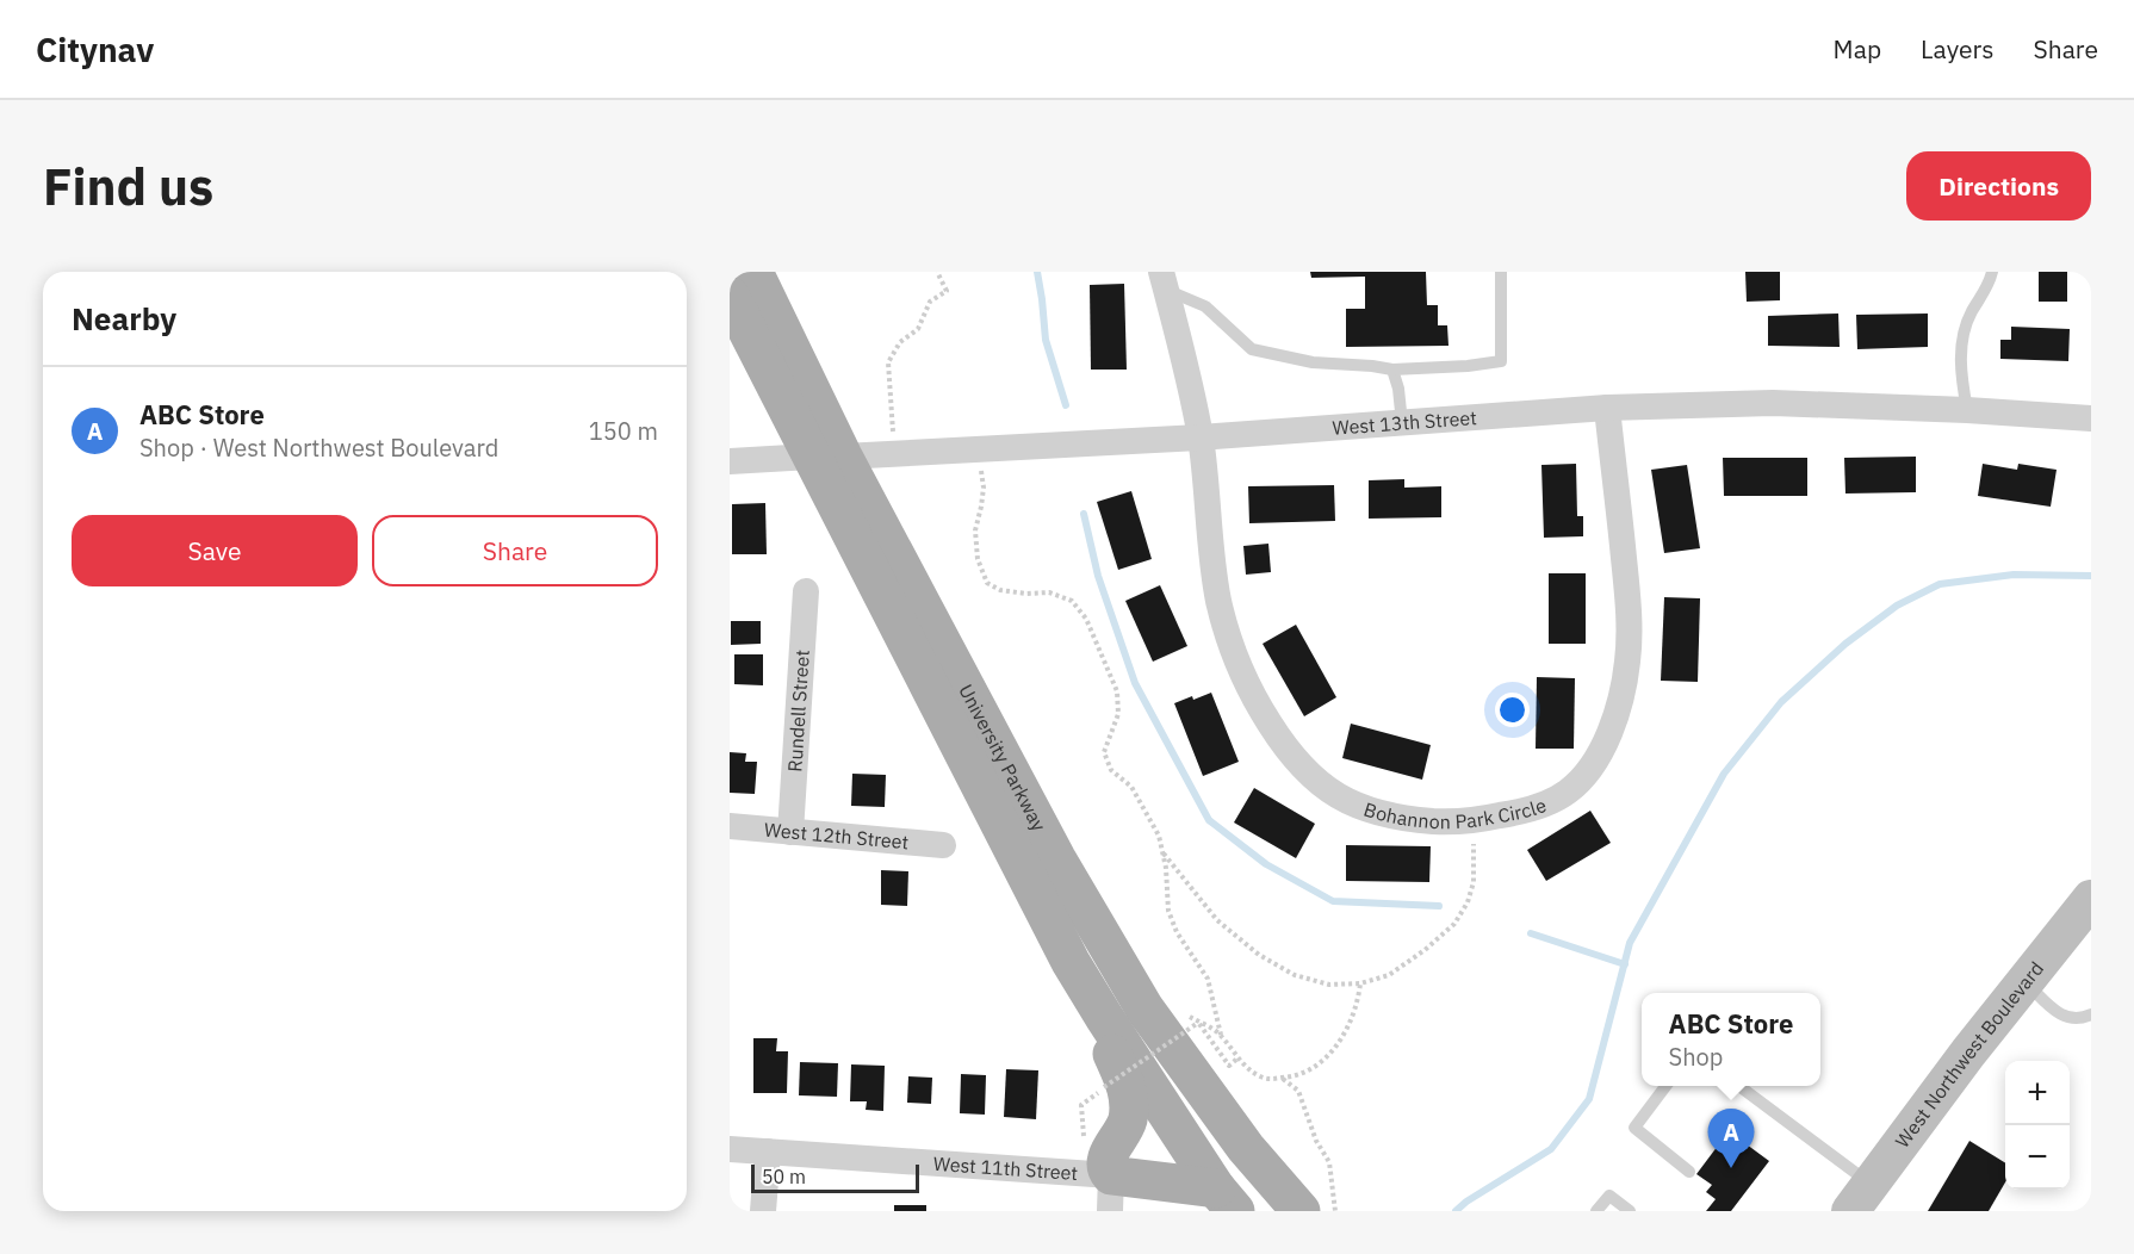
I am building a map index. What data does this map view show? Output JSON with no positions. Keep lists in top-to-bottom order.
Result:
{
  "streets": {
    "main road": ["University Parkway", "West Northwest Boulevard"],
    "street": [
      "West 13th Street",
      "Rundell Street",
      "Bohannon Park Circle",
      "West 12th Street",
      "West 11th Street"
    ]
  },
  "crossings": [
    ["West 13th Street", "University Parkway"],
    ["West 13th Street", "Bohannon Park Circle"],
    ["Rundell Street", "West 12th Street"]
  ],
  "scale_bar": "50 m",
  "page": {
    "header": "Citynav",
    "nav": ["Map", "Layers", "Share"],
    "buttons": [
      "Directions",
      ["Save", "Share"]
    ],
    "title": "Find us",
    "heading": "Nearby",
    "list": [
      {
        "mark": "A",
        "name": "ABC Store",
        "note": "Shop · West Northwest Boulevard",
        "value": "150 m"
      }
    ],
    "popup": ["ABC Store", "Shop"],
    "map_buttons": ["+", "−"],
    "pins": "A",
    "scale": "50 m"
  }
}
